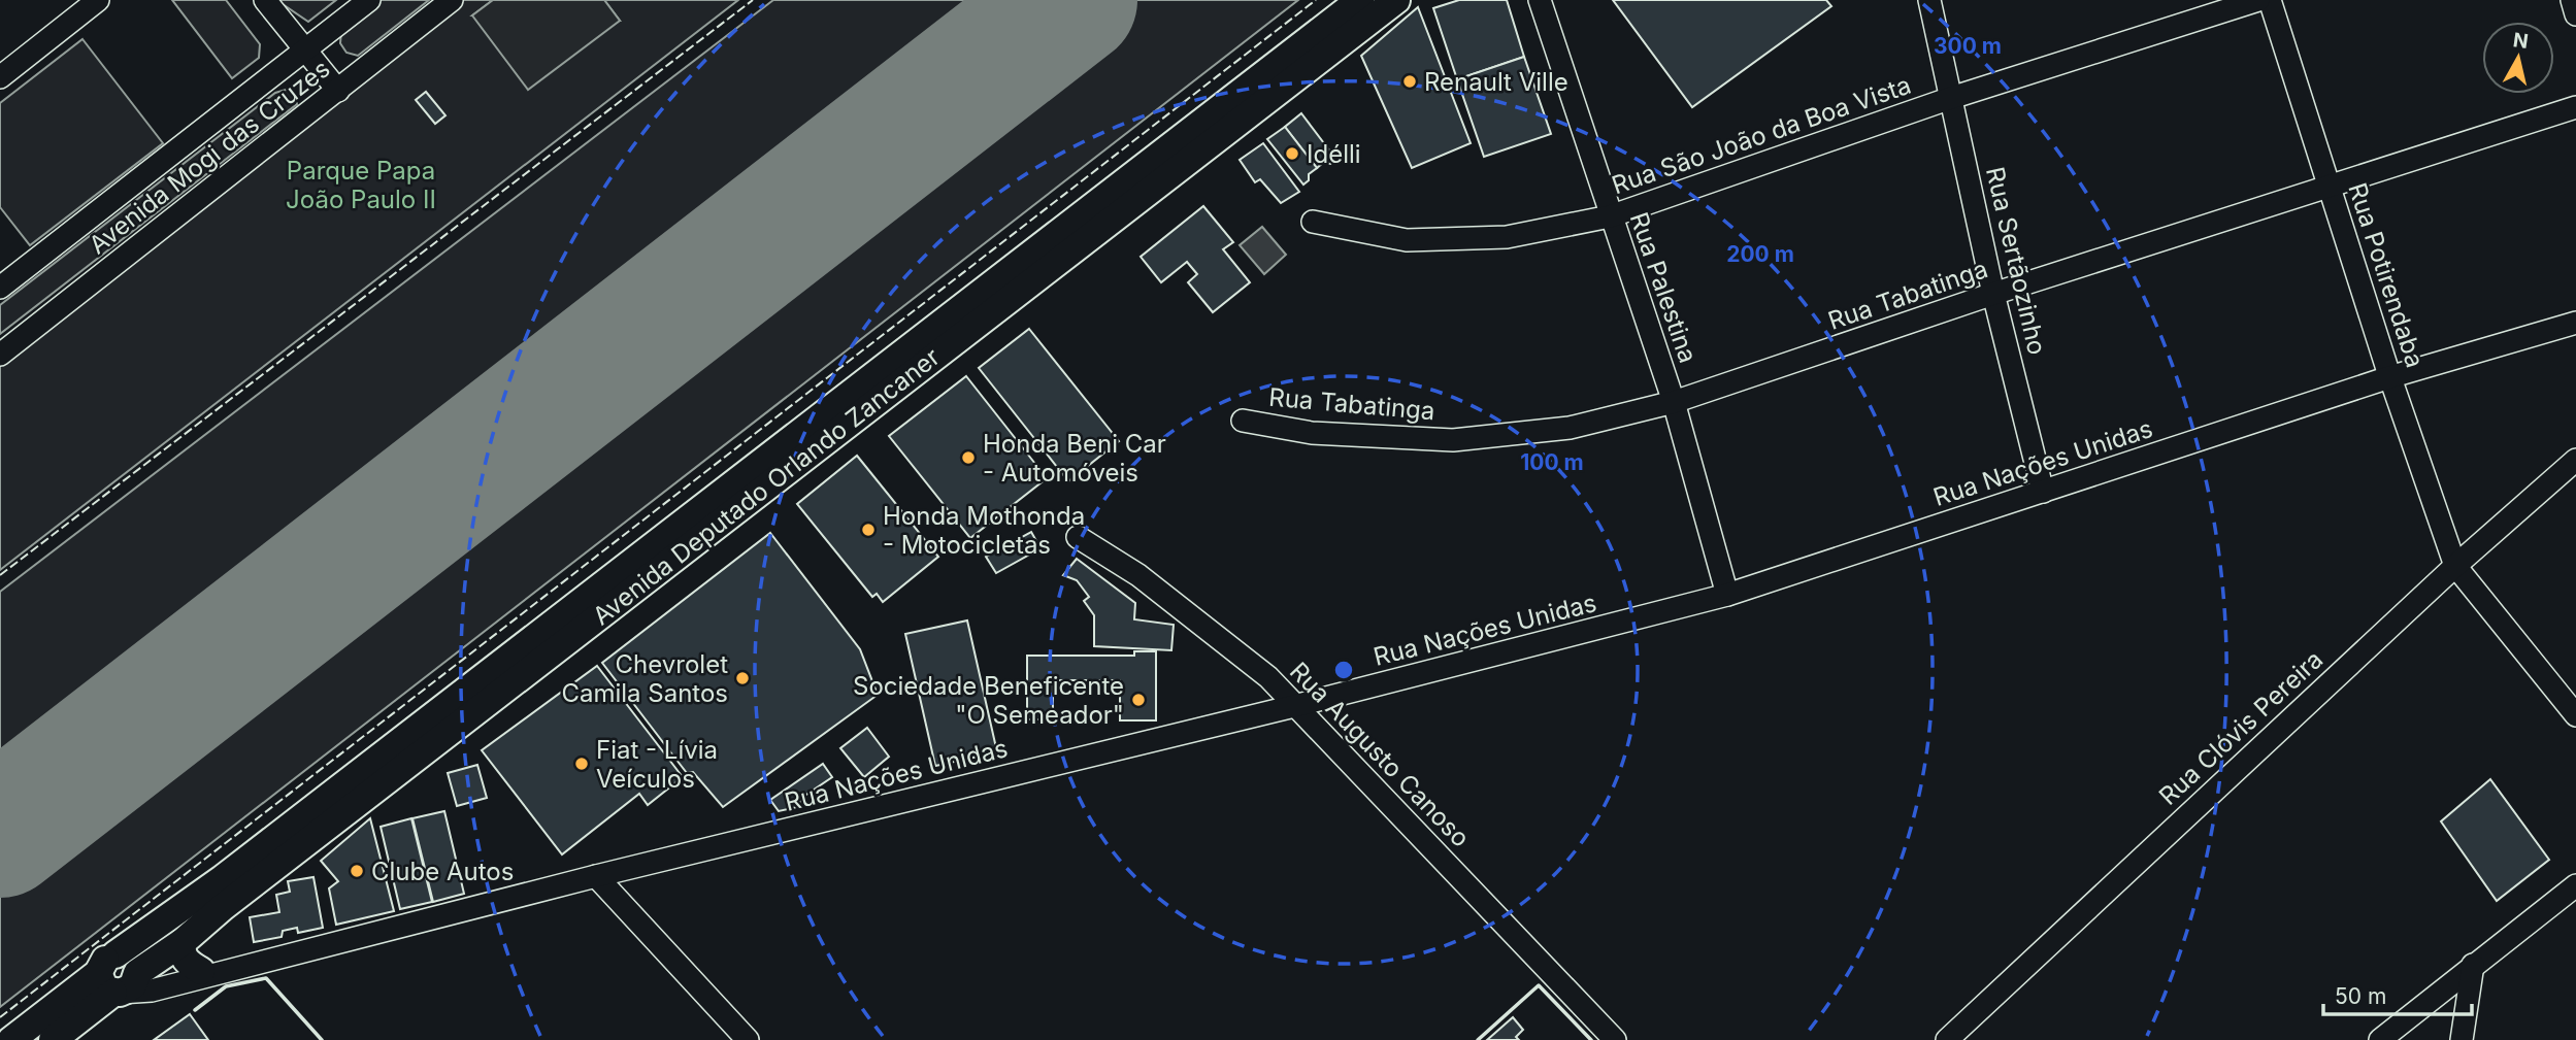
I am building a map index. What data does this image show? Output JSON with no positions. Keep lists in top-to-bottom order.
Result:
{
  "streets": {
    "main road": ["Avenida Deputado Orlando Zancaner"],
    "street": [
      "Rua São João da Boa Vista",
      "Avenida Mogi das Cruzes",
      "Rua Sertãozinho",
      "Rua Potirendaba",
      "Rua Palestina",
      "Rua Tabatinga",
      "Rua Nações Unidas",
      "Rua Clóvis Pereira",
      "Rua Augusto Canoso"
    ]
  },
  "crossings": [
    ["Rua São João da Boa Vista", "Rua Sertãozinho"],
    ["Rua São João da Boa Vista", "Rua Palestina"],
    ["Rua Sertãozinho", "Rua Tabatinga"],
    ["Rua Sertãozinho", "Rua Nações Unidas"],
    ["Rua Potirendaba", "Rua Tabatinga"],
    ["Rua Potirendaba", "Rua Nações Unidas"],
    ["Rua Potirendaba", "Rua Clóvis Pereira"],
    ["Rua Palestina", "Rua Tabatinga"],
    ["Rua Palestina", "Rua Nações Unidas"],
    ["Rua Nações Unidas", "Avenida Deputado Orlando Zancaner"],
    ["Rua Nações Unidas", "Rua Augusto Canoso"]
  ],
  "parks": ["Parque Papa João Paulo II"],
  "places": [
    "Renault Ville",
    "Idélli",
    "Honda Beni Car - Automóveis",
    "Honda Mothonda - Motocicletas",
    "Chevrolet Camila Santos",
    "Sociedade Beneficente \"O Semeador\"",
    "Fiat - Lívia Veículos",
    "Clube Autos"
  ],
  "scale_bar": "50 m",
  "north": "top",
  "rings": ["300 m", "200 m", "100 m"]
}
